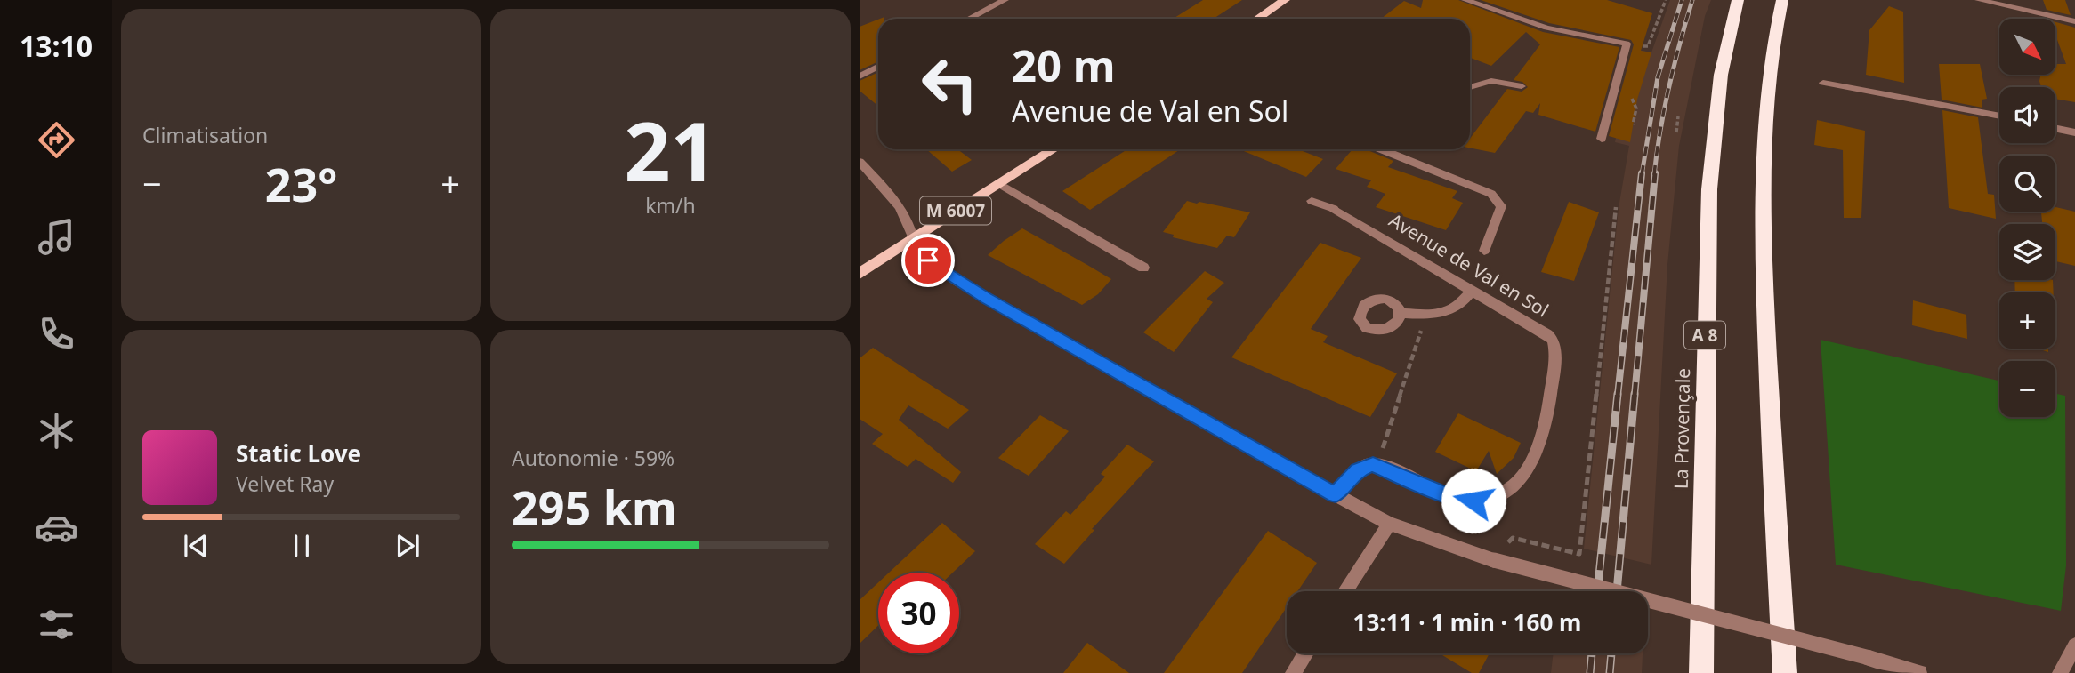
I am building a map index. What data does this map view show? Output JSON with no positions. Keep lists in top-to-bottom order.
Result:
{
  "streets": {
    "highway": ["A 8", "La Provençale"],
    "main road": ["M 6007"],
    "street": ["Avenue de Val en Sol"]
  },
  "north": "bottom right",
  "page": {
    "tabs": "13:10",
    "tile": [
      "Climatisation",
      ["21", "km/h"],
      ["Autonomie · 59%", "295 km"]
    ],
    "map_buttons": ["+", "−"],
    "turn": ["20 m", "Avenue de Val en Sol"],
    "heat": ["−", "23°", "+"],
    "song": ["Static Love", "Velvet Ray"],
    "limit": "30",
    "trip": "13:11 · 1 min · 160 m"
  }
}
